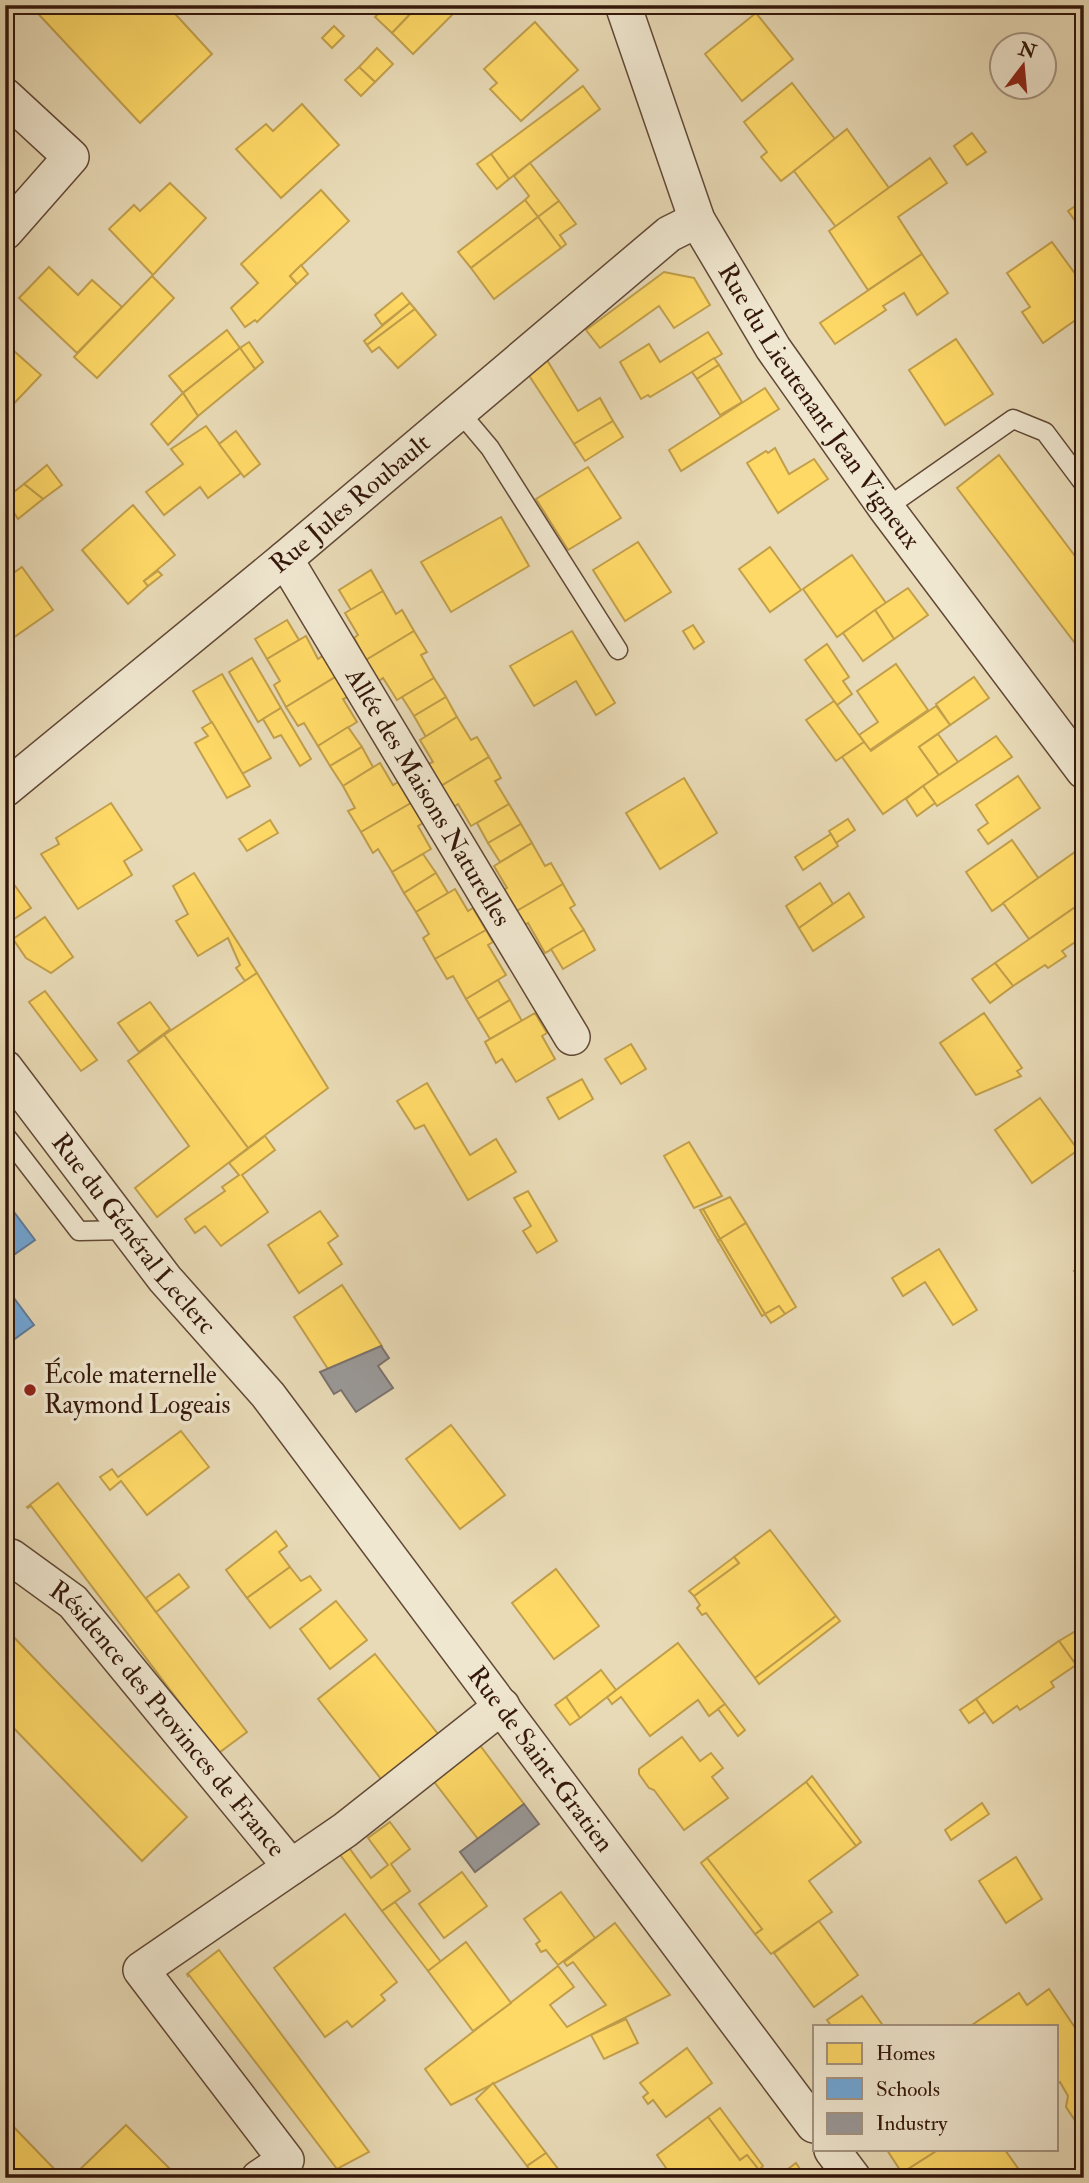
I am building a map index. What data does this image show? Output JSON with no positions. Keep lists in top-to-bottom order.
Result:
{
  "streets": {
    "street": [
      "Rue du Lieutenant Jean Vigneux",
      "Rue Jules Roubault",
      "Allée des Maisons Naturelles",
      "Rue du Général Leclerc",
      "Résidence des Provinces de France",
      "Rue de Saint-Gratien"
    ]
  },
  "crossings": [
    ["Rue du Lieutenant Jean Vigneux", "Rue Jules Roubault"],
    ["Rue Jules Roubault", "Allée des Maisons Naturelles"],
    ["Rue du Général Leclerc", "Rue de Saint-Gratien"],
    ["Résidence des Provinces de France", "Rue de Saint-Gratien"]
  ],
  "places": ["École maternelle Raymond Logeais"],
  "legend": ["Homes", "Schools", "Industry"],
  "north": "top"
}
